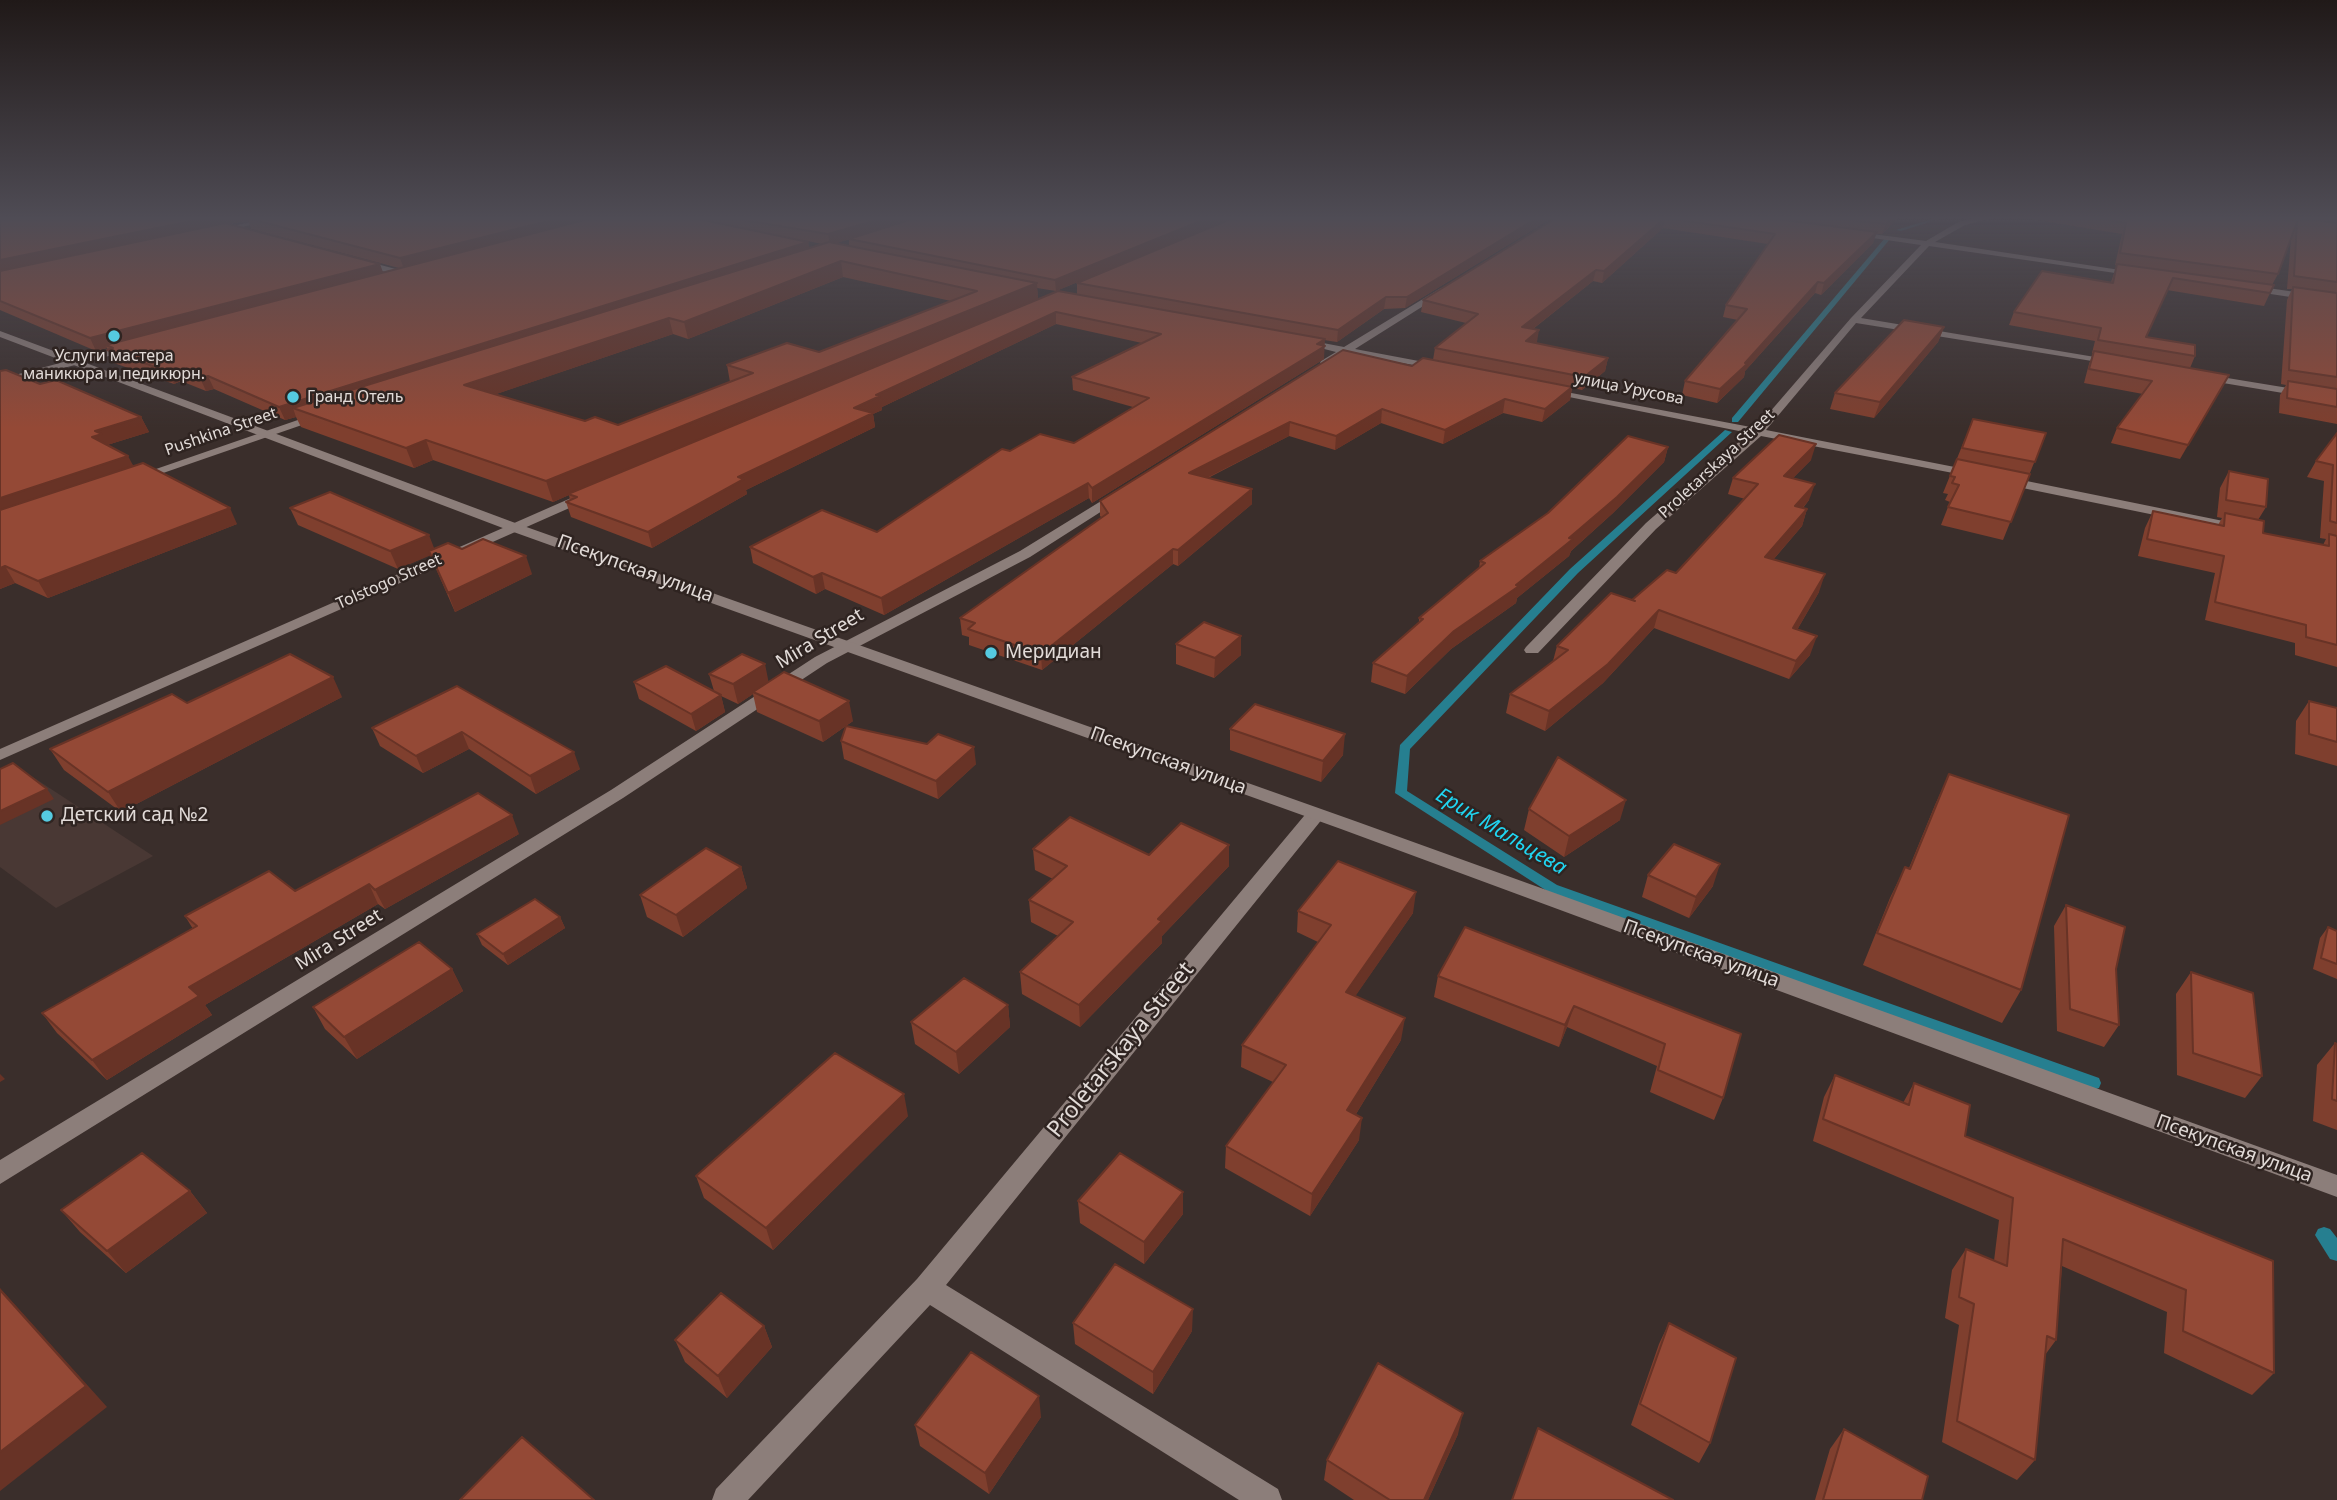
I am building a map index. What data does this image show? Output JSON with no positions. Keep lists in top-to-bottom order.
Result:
{
  "streets": {
    "street": [
      "улица Урусова",
      "Pushkina Street",
      "Proletarskaya Street",
      "Псекупская улица",
      "Tolstogo Street",
      "Mira Street"
    ]
  },
  "crossings": [
    ["улица Урусова", "Proletarskaya Street"],
    ["Pushkina Street", "Псекупская улица"],
    ["Proletarskaya Street", "Псекупская улица"],
    ["Псекупская улица", "Tolstogo Street"],
    ["Псекупская улица", "Mira Street"]
  ],
  "water": ["Ерик Мальцева"],
  "places": [
    "Услуги мастера маникюра и педикюрн.",
    "Гранд Отель",
    "Меридиан",
    "Детский сад №2"
  ]
}
